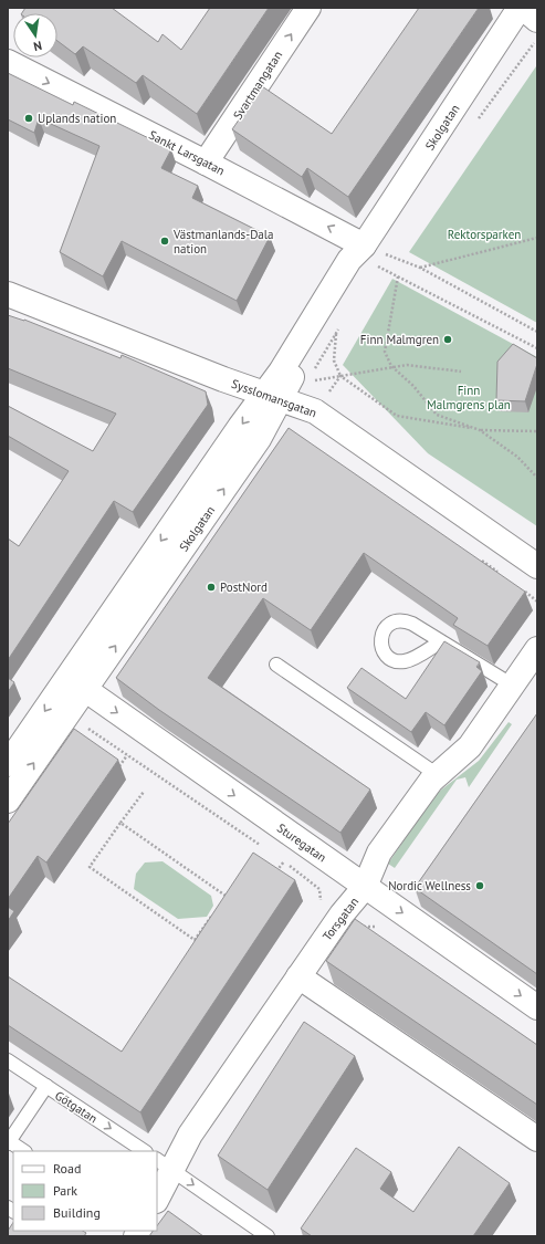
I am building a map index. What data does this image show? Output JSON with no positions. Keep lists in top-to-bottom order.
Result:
{
  "streets": {
    "street": [
      "Svartmangatan",
      "Skolgatan",
      "Sankt Larsgatan",
      "Sysslomansgatan",
      "Sturegatan",
      "Torsgatan"
    ],
    "lane": ["Götgatan"]
  },
  "crossings": [
    ["Svartmangatan", "Sankt Larsgatan"],
    ["Skolgatan", "Sankt Larsgatan"],
    ["Skolgatan", "Sysslomansgatan"],
    ["Skolgatan", "Sturegatan"],
    ["Sturegatan", "Torsgatan"]
  ],
  "one_way": ["Svartmangatan", "Götgatan"],
  "parks": ["Rektorsparken", "Finn Malmgrens plan"],
  "places": [
    "Uplands nation",
    "Västmanlands-Dala nation",
    "Finn Malmgren",
    "PostNord",
    "Nordic Wellness"
  ],
  "legend": ["Road", "Park", "Building"],
  "north": "bottom"
}
